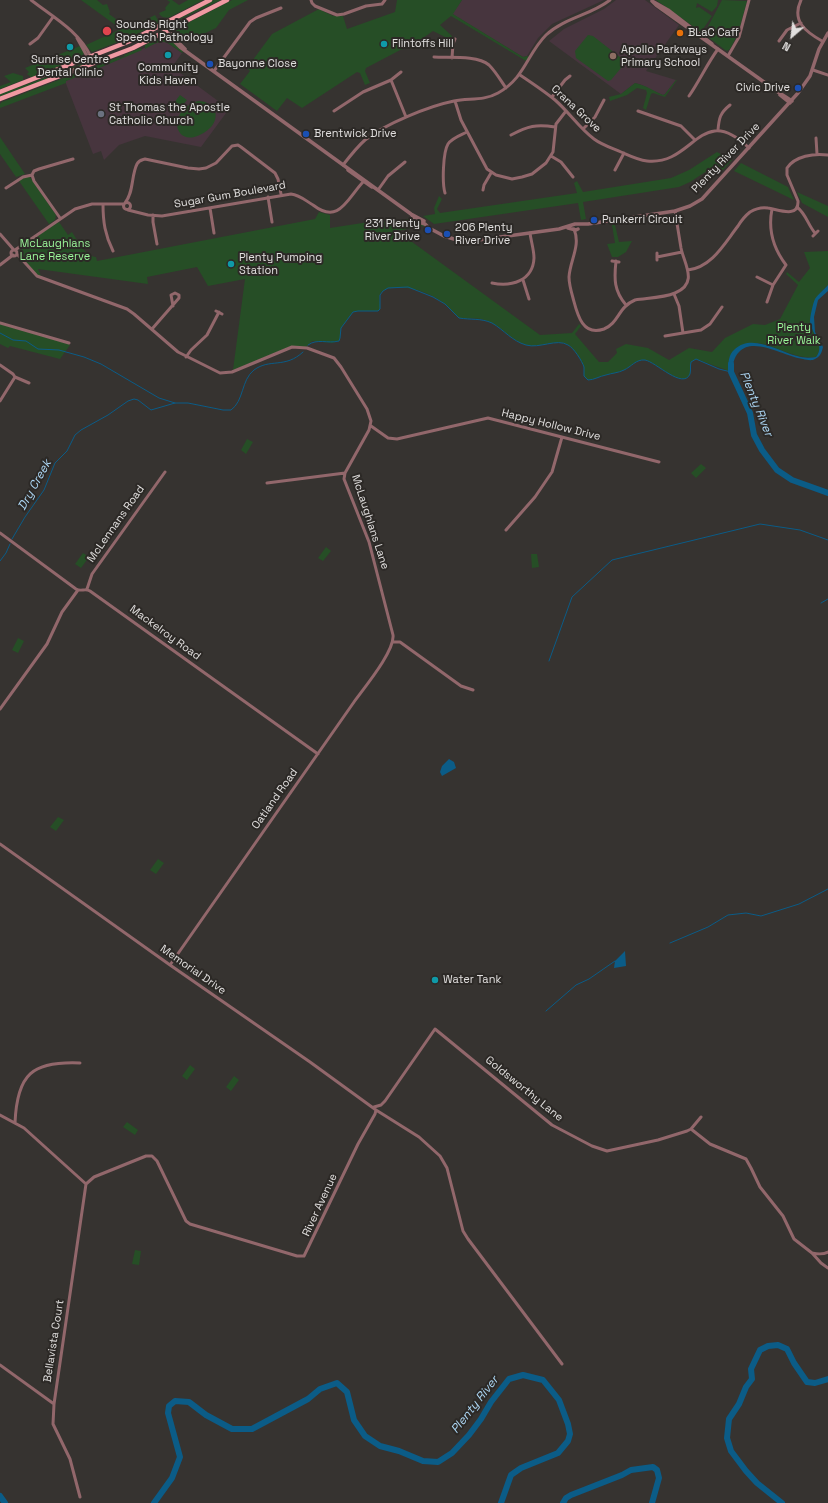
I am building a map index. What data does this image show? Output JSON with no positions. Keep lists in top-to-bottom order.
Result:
{
  "streets": {
    "street": [
      "Crana Grove",
      "Plenty River Drive",
      "Sugar Gum Boulevard",
      "Happy Hollow Drive",
      "McLaughlans Lane",
      "McLennans Road",
      "Mackelroy Road",
      "Oatland Road",
      "Memorial Drive",
      "Goldsworthy Lane",
      "River Avenue",
      "Bellavista Court"
    ]
  },
  "crossings": [
    ["Plenty River Drive", "Sugar Gum Boulevard"],
    ["Happy Hollow Drive", "McLaughlans Lane"],
    ["McLaughlans Lane", "Oatland Road"],
    ["McLennans Road", "Mackelroy Road"],
    ["Mackelroy Road", "Oatland Road"],
    ["Oatland Road", "Memorial Drive"],
    ["Memorial Drive", "Goldsworthy Lane"],
    ["Memorial Drive", "River Avenue"],
    ["Goldsworthy Lane", "River Avenue"],
    ["River Avenue", "Bellavista Court"]
  ],
  "water": ["Plenty River", "Dry Creek"],
  "parks": ["McLaughlans Lane Reserve", "Plenty River Walk"],
  "places": [
    "Sounds Right Speech Pathology",
    "BLaC Caff",
    "Flintoffs Hill",
    "Sunrise Centre Dental Clinic",
    "Community Kids Haven",
    "Apollo Parkways Primary School",
    "Bayonne Close",
    "Civic Drive",
    "St Thomas the Apostle Catholic Church",
    "Brentwick Drive",
    "Punkerri Circuit",
    "231 Plenty River Drive",
    "206 Plenty River Drive",
    "Plenty Pumping Station",
    "Water Tank"
  ],
  "north": "bottom left"
}
